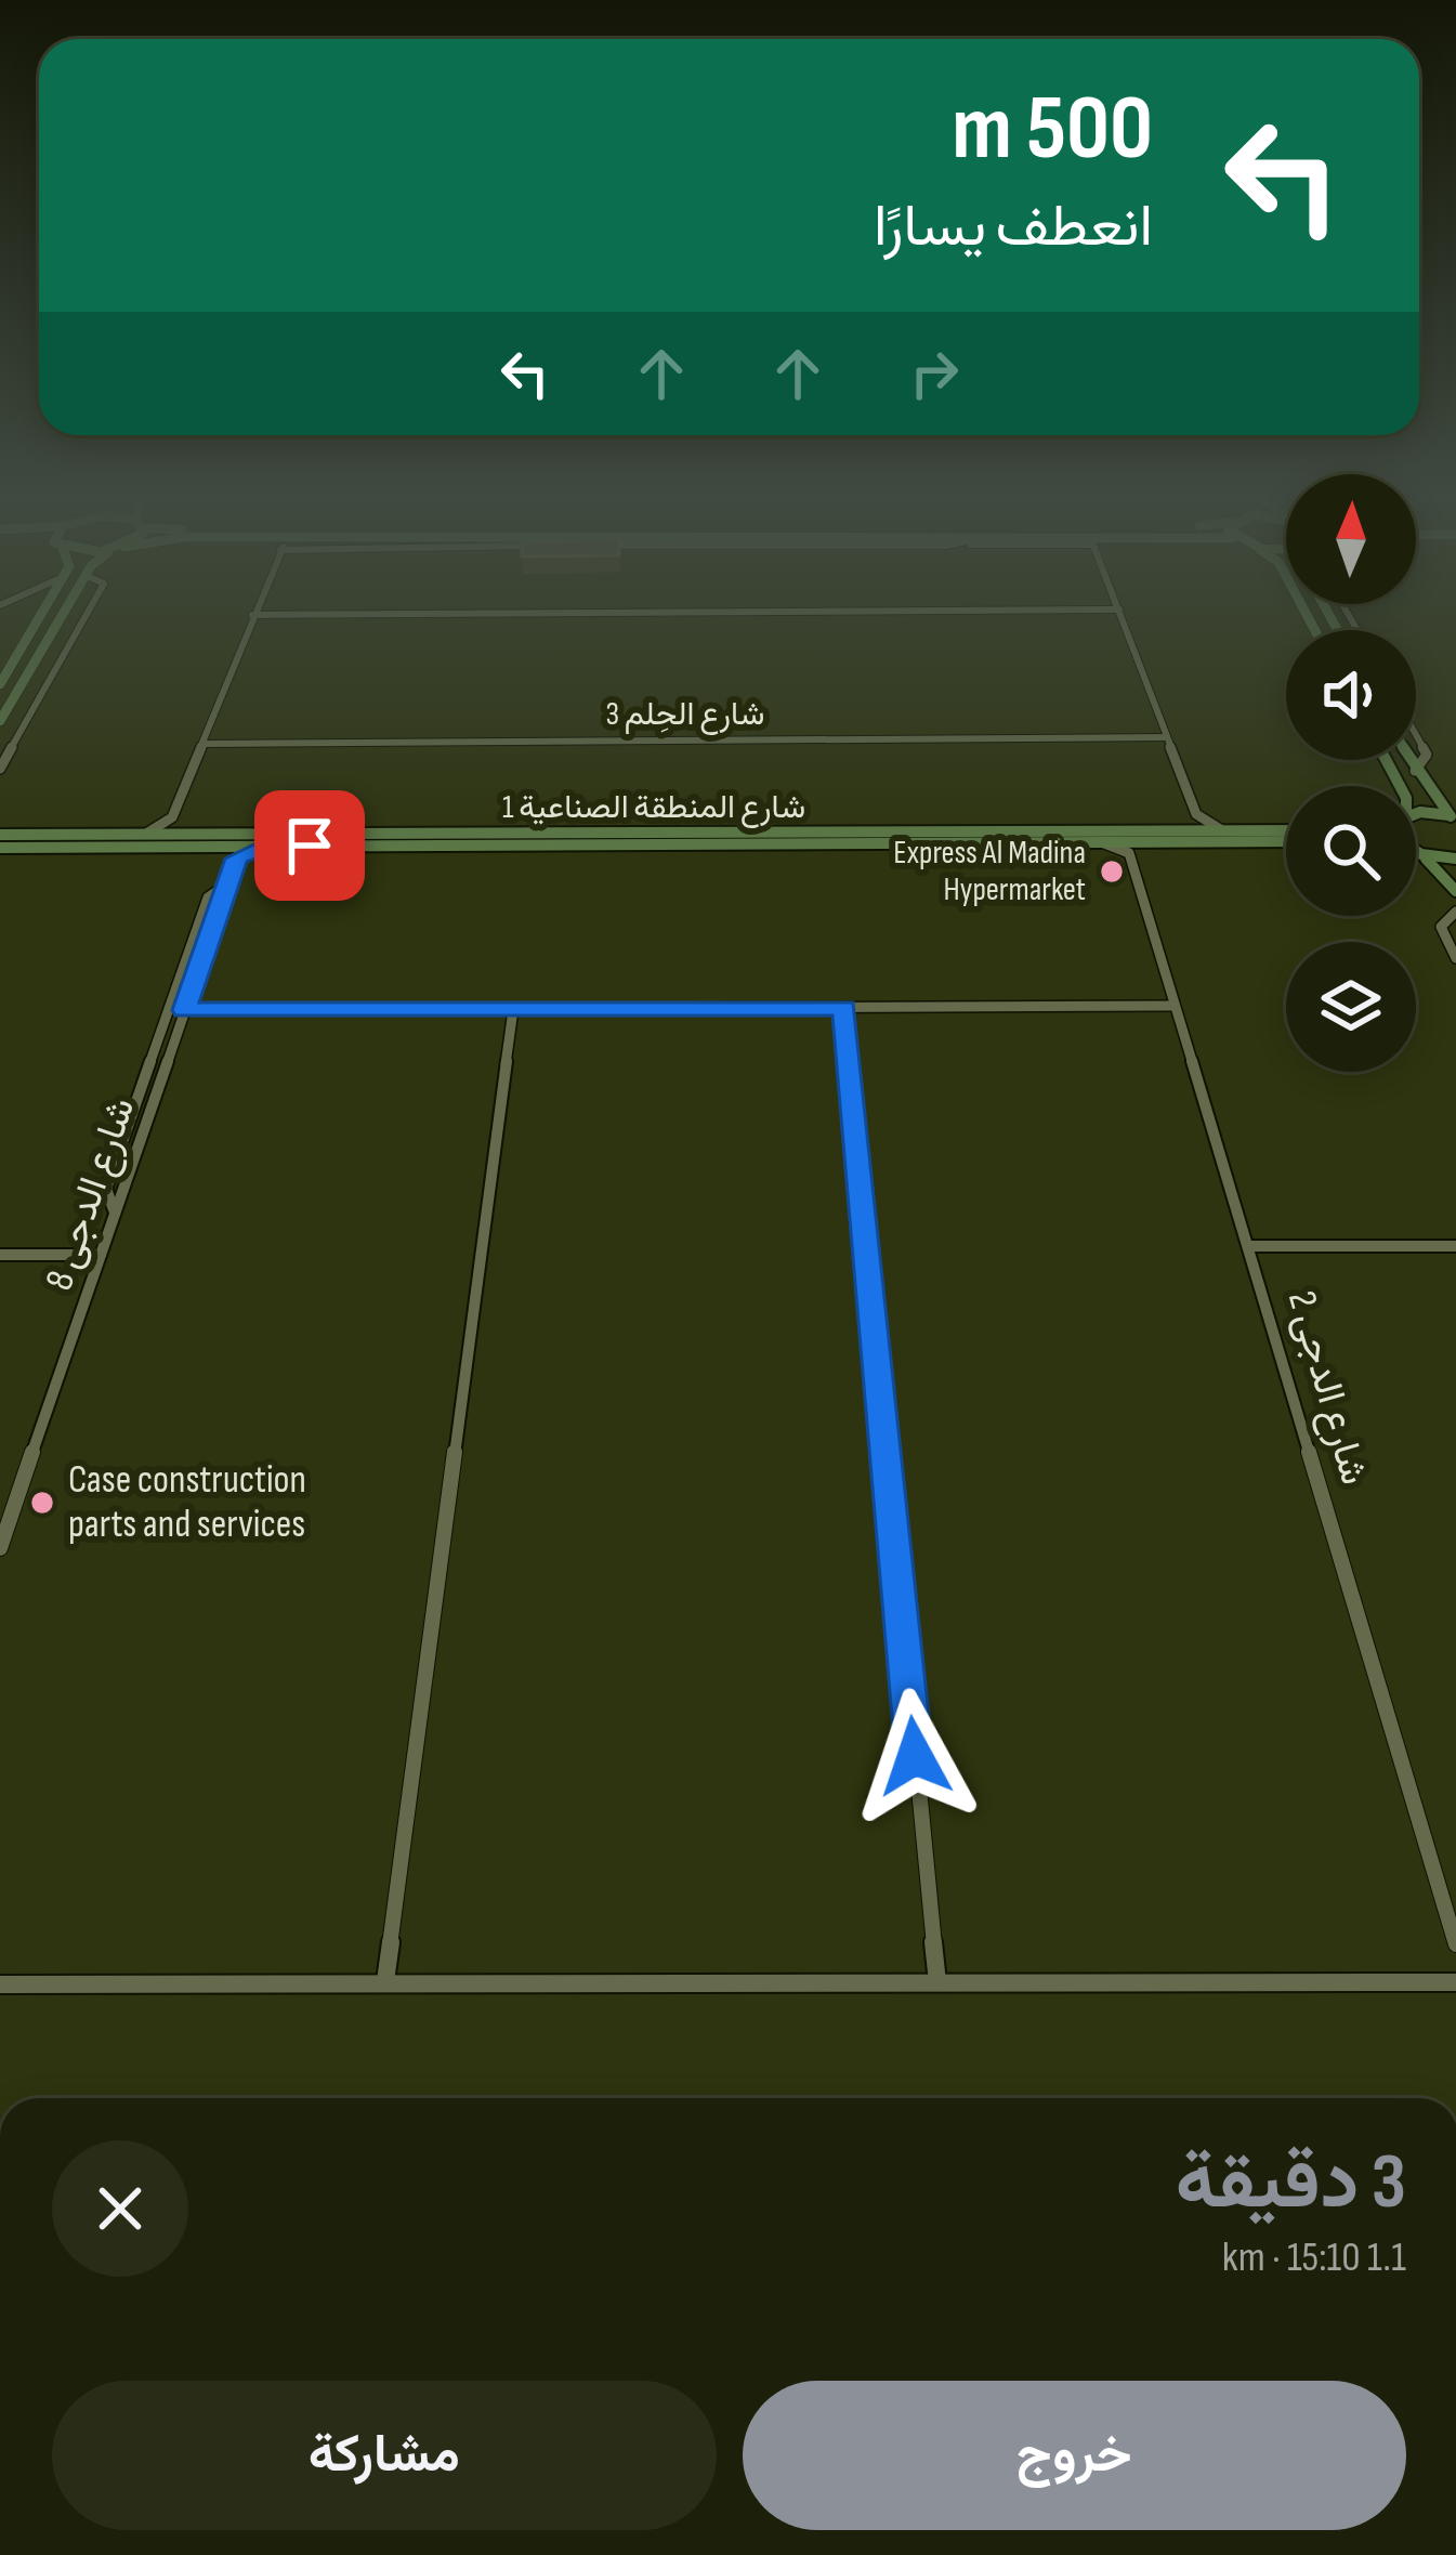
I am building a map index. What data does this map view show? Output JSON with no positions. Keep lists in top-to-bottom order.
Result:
{
  "streets": {
    "street": [
      "شارع الحِلم 3",
      "شارع المنطقة الصناعية 1",
      "شارع الدجى 8",
      "شارع الدجى 2"
    ]
  },
  "places": ["Express Al Madina Hypermarket", "Case construction parts and services"],
  "north": "top",
  "page": {
    "turn": ["500 m", "انعطف يسارًا"],
    "heading": ["3 دقيقة", "1.1 km · 15:10"],
    "buttons": ["خروج", "مشاركة"]
  }
}
